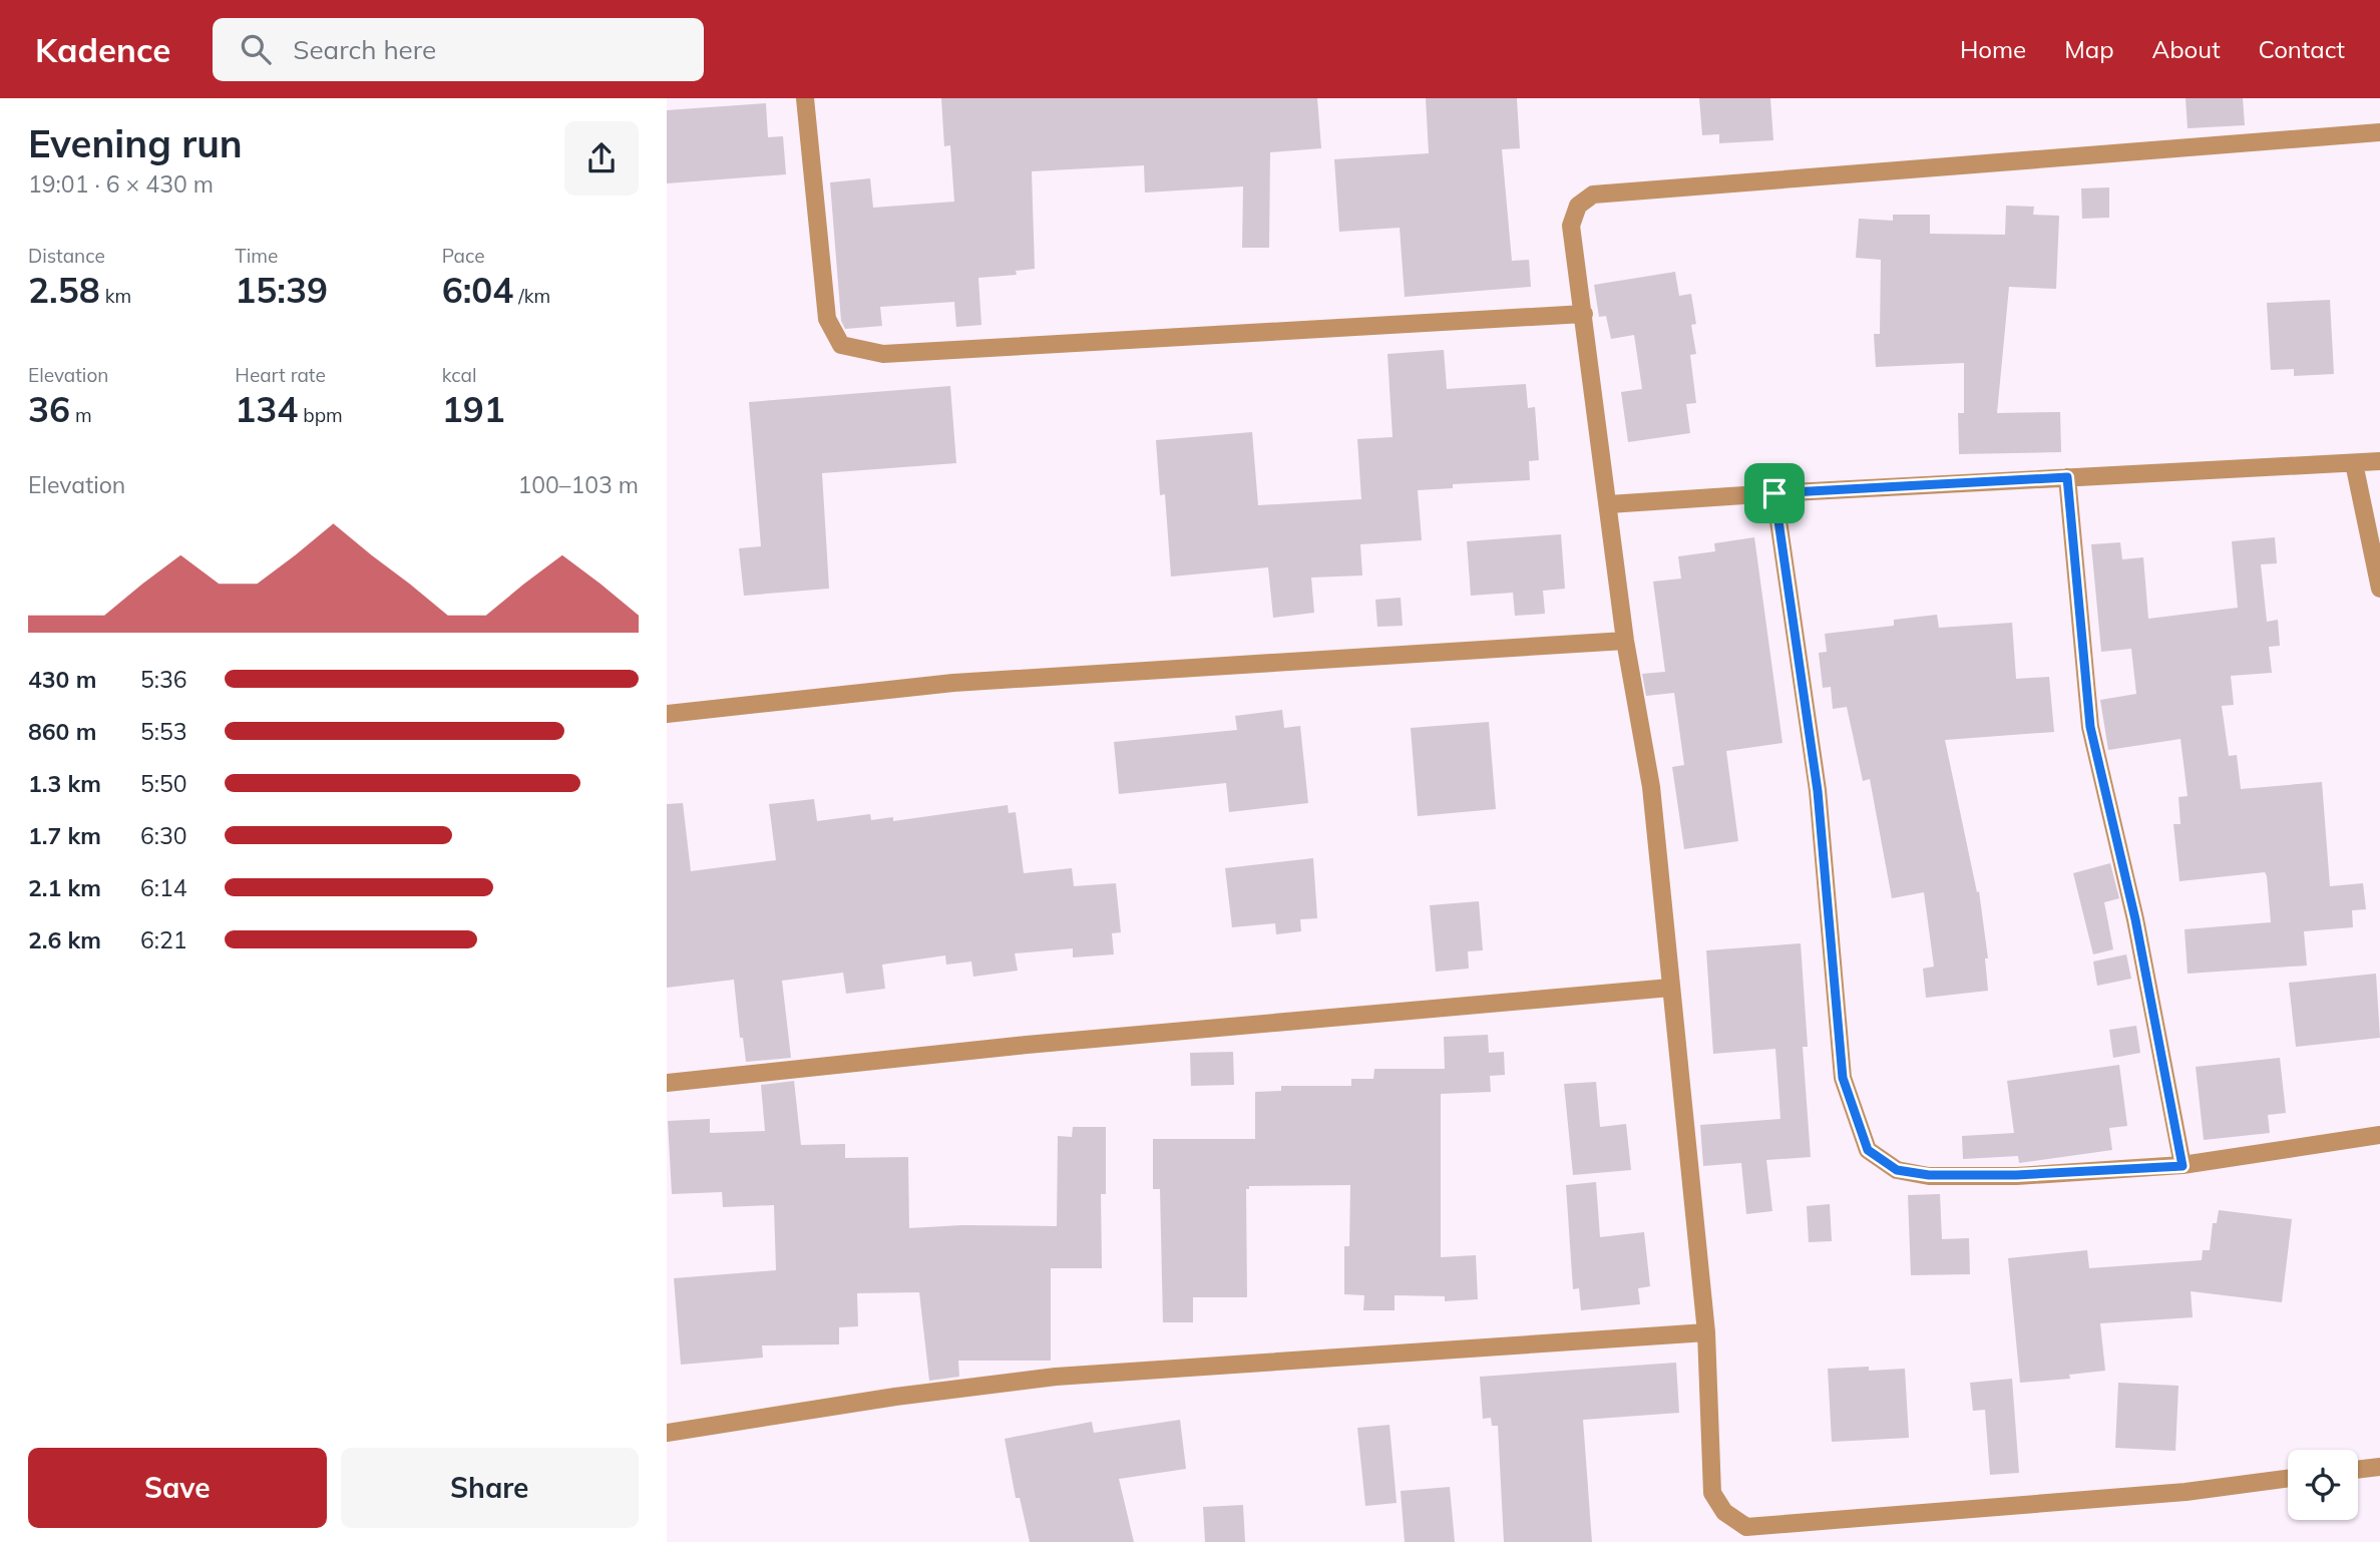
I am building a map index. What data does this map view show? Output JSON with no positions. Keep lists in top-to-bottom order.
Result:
{
  "page": {
    "header": "Kadence",
    "search": "Search here",
    "nav": [
      "Home",
      "Map",
      "About",
      "Contact"
    ],
    "heading": ["Evening run", "19:01 · 6 × 430 m"],
    "stats": [
      ["Distance", "2.58 km"],
      ["Time", "15:39"],
      ["Pace", "6:04 /km"],
      ["Elevation", "36 m"],
      ["Heart rate", "134 bpm"],
      ["kcal", "191"]
    ],
    "chart": ["Elevation", "100–103 m"],
    "list": [
      {
        "name": "430 m",
        "note": "5:36"
      },
      {
        "name": "860 m",
        "note": "5:53"
      },
      {
        "name": "1.3 km",
        "note": "5:50"
      },
      {
        "name": "1.7 km",
        "note": "6:30"
      },
      {
        "name": "2.1 km",
        "note": "6:14"
      },
      {
        "name": "2.6 km",
        "note": "6:21"
      }
    ],
    "buttons": ["Save", "Share"]
  }
}
